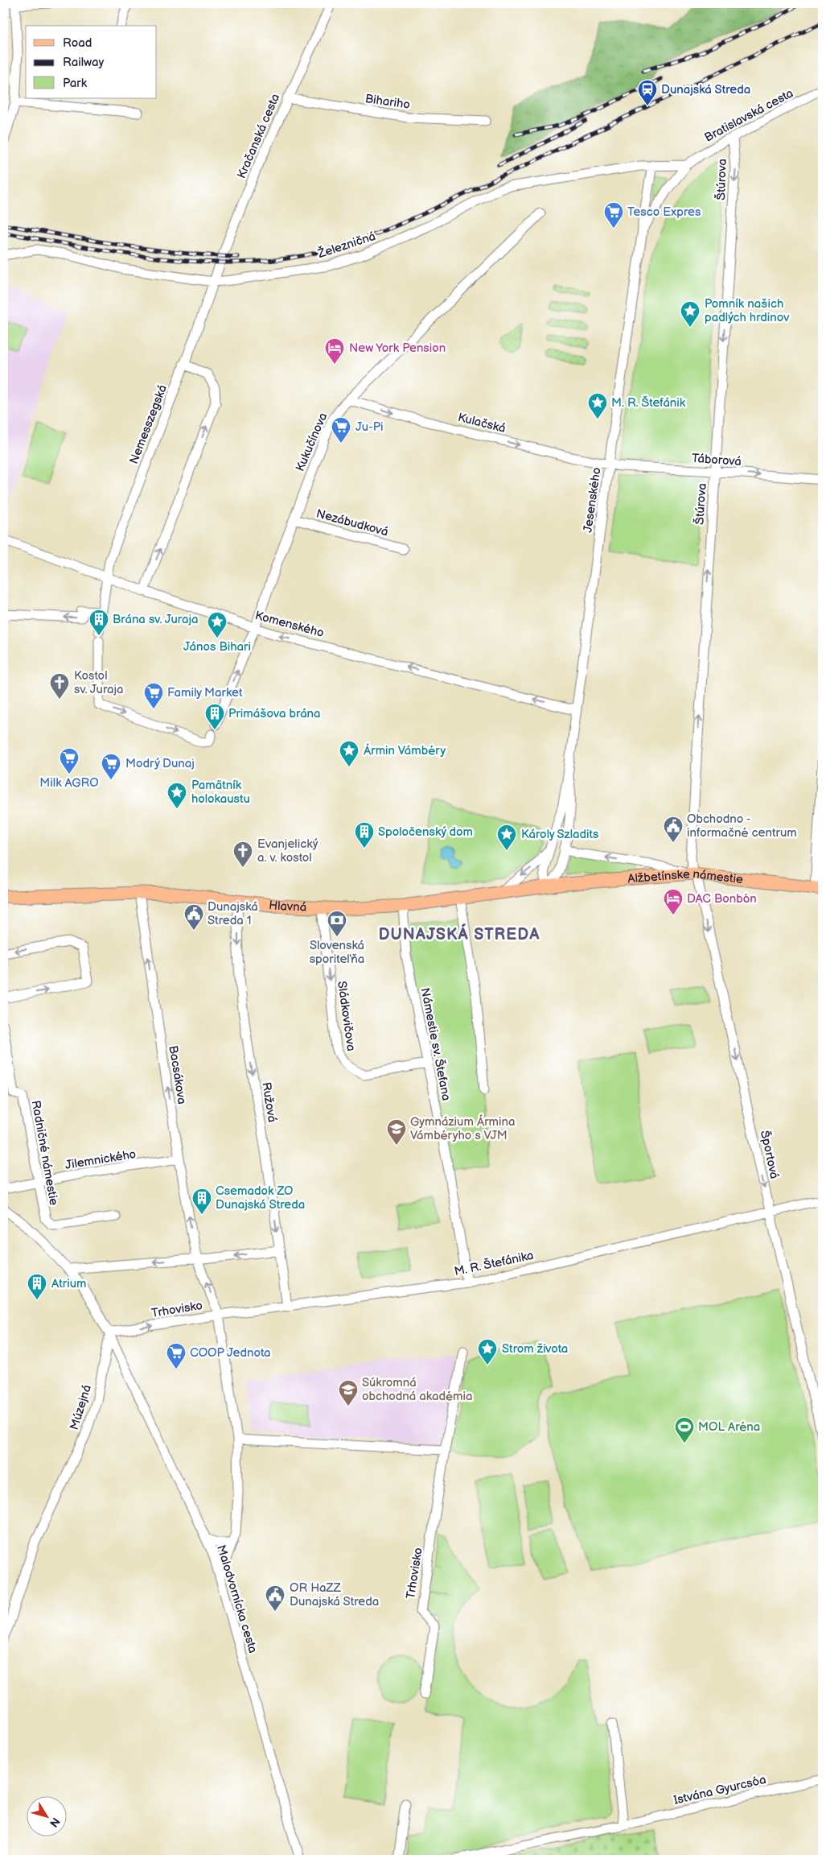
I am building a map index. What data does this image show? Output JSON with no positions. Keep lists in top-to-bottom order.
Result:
{
  "streets": {
    "main road": ["Alžbetínske námestie", "Hlavná"],
    "street": [
      "Bihariho",
      "Bratislavská cesta",
      "Kračanská cesta",
      "Štúrova",
      "Železničná",
      "Kulačská",
      "Nemesszegská",
      "Kukučínova",
      "Táborová",
      "Jesenského",
      "Nezábudková",
      "Komenského",
      "Sládkovičova",
      "Námestie sv. Štefana",
      "Bacsákova",
      "Ružová",
      "Radničné námestie",
      "Športová",
      "Jilemnického",
      "M. R. Štefánika",
      "Trhovisko",
      "Múzejná",
      "Malodvornícka cesta",
      "Istvána Gyurcsóa"
    ]
  },
  "crossings": [
    ["Bihariho", "Kračanská cesta"],
    ["Bratislavská cesta", "Štúrova"],
    ["Bratislavská cesta", "Železničná"],
    ["Bratislavská cesta", "Jesenského"],
    ["Kračanská cesta", "Železničná"],
    ["Kračanská cesta", "Nemesszegská"],
    ["Štúrova", "Táborová"],
    ["Štúrova", "Alžbetínske námestie"],
    ["Štúrova", "Športová"],
    ["Železničná", "Nemesszegská"],
    ["Železničná", "Jesenského"],
    ["Kulačská", "Kukučínova"],
    ["Kulačská", "Táborová"],
    ["Kulačská", "Jesenského"],
    ["Nemesszegská", "Komenského"],
    ["Kukučínova", "Nezábudková"],
    ["Kukučínova", "Komenského"],
    ["Táborová", "Jesenského"],
    ["Jesenského", "Komenského"],
    ["Jesenského", "Alžbetínske námestie"],
    ["Jesenského", "Hlavná"],
    ["Alžbetínske námestie", "Hlavná"],
    ["Alžbetínske námestie", "Športová"],
    ["Hlavná", "Sládkovičova"],
    ["Hlavná", "Námestie sv. Štefana"],
    ["Hlavná", "Bacsákova"],
    ["Hlavná", "Ružová"],
    ["Sládkovičova", "Námestie sv. Štefana"],
    ["Námestie sv. Štefana", "M. R. Štefánika"],
    ["Bacsákova", "Jilemnického"],
    ["Bacsákova", "M. R. Štefánika"],
    ["Bacsákova", "Trhovisko"],
    ["Ružová", "M. R. Štefánika"],
    ["Radničné námestie", "Jilemnického"],
    ["Športová", "M. R. Štefánika"],
    ["M. R. Štefánika", "Trhovisko"],
    ["Trhovisko", "Múzejná"],
    ["Trhovisko", "Malodvornícka cesta"],
    ["Múzejná", "Malodvornícka cesta"]
  ],
  "one_way": [
    "Kulačská",
    "Táborová",
    "Komenského",
    "Bacsákova",
    "Ružová",
    "Športová"
  ],
  "districts": ["DUNAJSKÁ STREDA"],
  "places": {
    "station": ["Dunajská Streda"],
    "supermarket": [
      "Tesco Expres",
      "Ju-Pi",
      "Family Market",
      "Milk AGRO",
      "Modrý Dunaj",
      "COOP Jednota"
    ],
    "place": [
      "Pomník našich padlých hrdinov",
      "M. R. Štefánik",
      "János Bihari",
      "Ármin Vámbéry",
      "Pamätník holokaustu",
      "Károly Szladits",
      "Strom života"
    ],
    "hotel": ["New York Pension", "DAC Bonbón"],
    "building": [
      "Brána sv. Juraja",
      "Primášova brána",
      "Spoločenský dom",
      "Csemadok ZO Dunajská Streda",
      "Atrium"
    ],
    "church": ["Kostol sv. Juraja", "Evanjelický a. v. kostol"],
    "public building": ["Obchodno - informačné centrum", "Dunajská Streda 1", "OR HaZZ Dunajská Streda"],
    "bank": ["Slovenská sporiteľňa"],
    "school or university": ["Gymnázium Ármina Vámbéryho s VJM", "Súkromná obchodná akadémia"],
    "sports": ["MOL Aréna"]
  },
  "legend": ["Road", "Railway", "Park"],
  "north": "bottom right"
}
